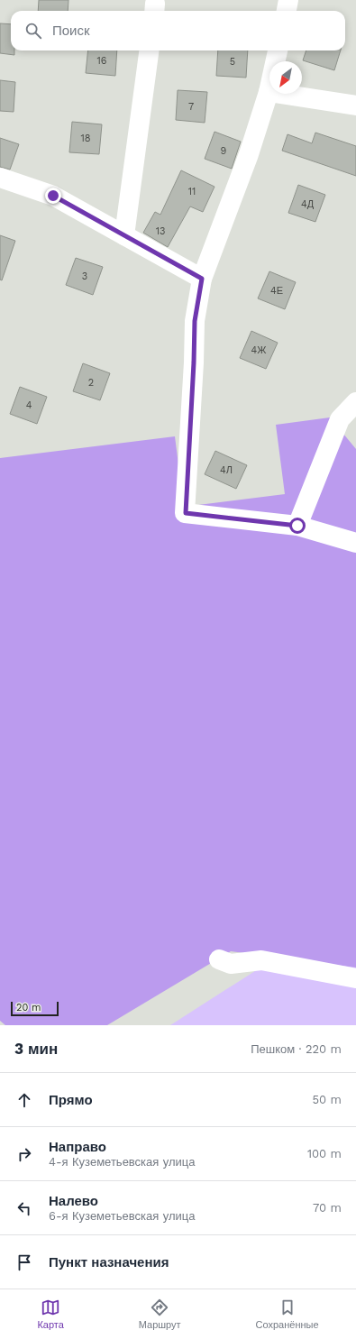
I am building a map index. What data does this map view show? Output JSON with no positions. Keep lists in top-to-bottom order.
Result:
{
  "house_numbers": [
    "16",
    "5",
    "7",
    "18",
    "9",
    "11",
    "4Д",
    "13",
    "3",
    "4Е",
    "4Ж",
    "2",
    "4",
    "4Л"
  ],
  "scale_bar": "20 m",
  "north": "bottom left",
  "page": {
    "search": "Поиск",
    "scale": "20 m",
    "heading": ["3 мин", "Пешком · 220 m"],
    "list": [
      ["Прямо", "50 m"],
      ["Направо", "4-я Куземетьевская улица", "100 m"],
      ["Налево", "6-я Куземетьевская улица", "70 m"],
      "Пункт назначения"
    ],
    "nav": ["Карта", "Маршрут", "Сохранённые"]
  }
}
